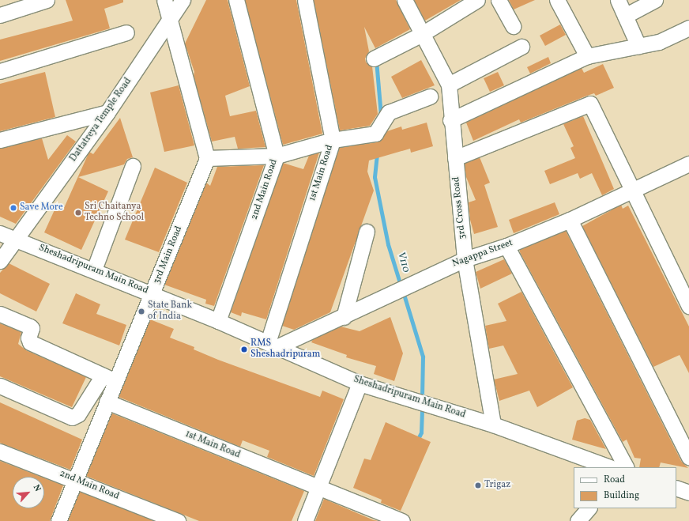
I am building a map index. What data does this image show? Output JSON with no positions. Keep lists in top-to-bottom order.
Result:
{
  "streets": {
    "street": [
      "Dattatreya Temple Road",
      "1st Main Road",
      "2nd Main Road",
      "3rd Cross Road",
      "Nagappa Street",
      "3rd Main Road",
      "Sheshadripuram Main Road"
    ]
  },
  "crossings": [
    ["Dattatreya Temple Road", "Sheshadripuram Main Road"],
    ["1st Main Road", "Nagappa Street"],
    ["1st Main Road", "3rd Main Road"],
    ["1st Main Road", "Sheshadripuram Main Road"],
    ["2nd Main Road", "3rd Main Road"],
    ["2nd Main Road", "Sheshadripuram Main Road"],
    ["3rd Cross Road", "Nagappa Street"],
    ["3rd Cross Road", "Sheshadripuram Main Road"],
    ["Nagappa Street", "Sheshadripuram Main Road"],
    ["3rd Main Road", "Sheshadripuram Main Road"]
  ],
  "water": ["V110"],
  "places": [
    "Save More",
    "Sri Chaitanya Techno School",
    "State Bank of India",
    "RMS Sheshadripuram",
    "Trigaz"
  ],
  "legend": ["Road", "Building"],
  "north": "top right"
}
